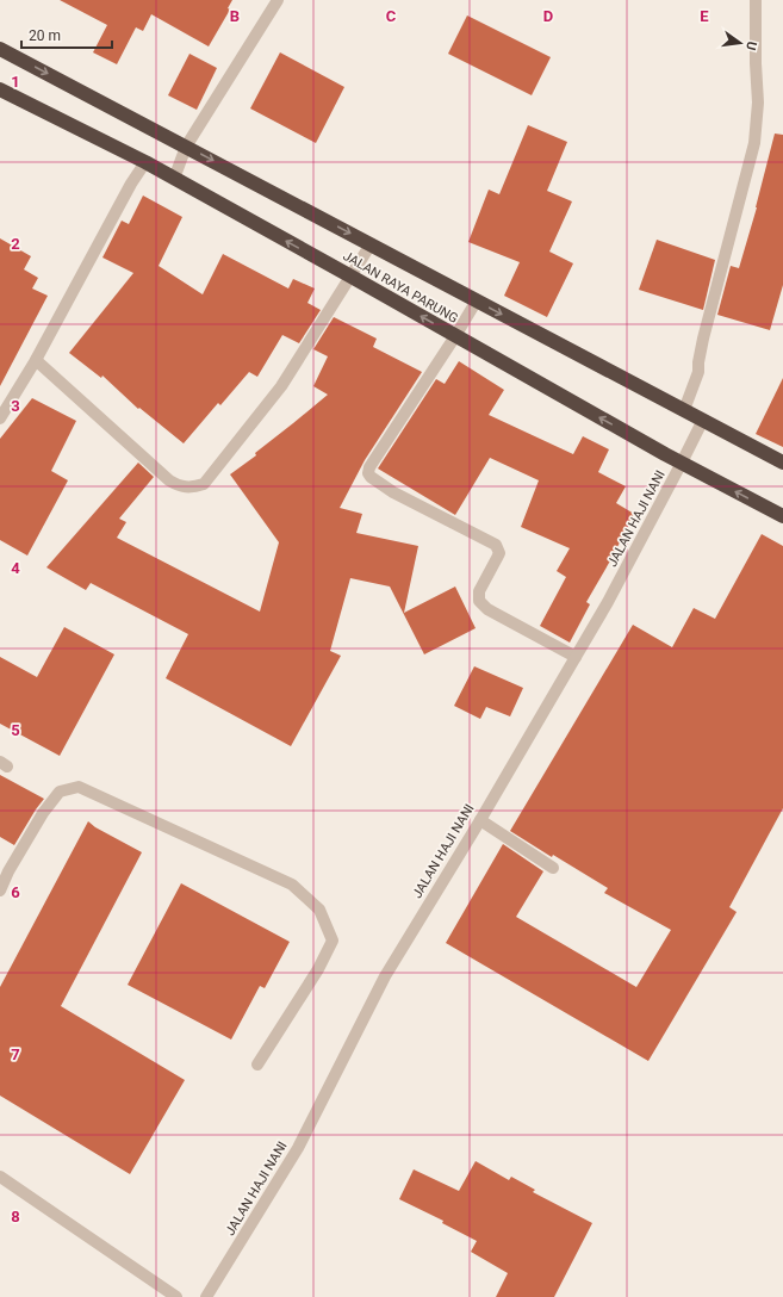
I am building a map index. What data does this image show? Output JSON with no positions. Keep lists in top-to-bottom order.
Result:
{
  "streets": {
    "highway": ["JALAN RAYA PARUNG"],
    "street": ["JALAN HAJI NANI"]
  },
  "crossings": [
    ["JALAN RAYA PARUNG", "JALAN HAJI NANI"]
  ],
  "scale_bar": "20 m",
  "north": "right",
  "grid": {
    "columns": [
      "B",
      "C",
      "D",
      "E"
    ],
    "rows": [
      "1",
      "2",
      "3",
      "4",
      "5",
      "6",
      "7",
      "8"
    ]
  }
}
